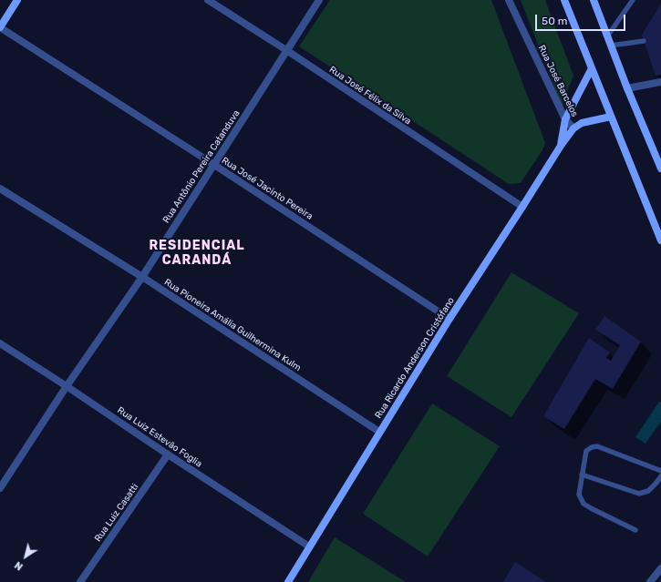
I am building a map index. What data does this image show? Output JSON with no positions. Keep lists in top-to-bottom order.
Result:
{
  "streets": {
    "street": [
      "Rua José Barcelos",
      "Rua José Félix da Silva",
      "Rua Antônio Pereira Catanduva",
      "Rua José Jacinto Pereira",
      "Rua Pioneira Amália Guilhermina Kulm",
      "Rua Ricardo Anderson Cristófano",
      "Rua Luiz Estevão Foglia",
      "Rua Luiz Casatti"
    ]
  },
  "crossings": [
    ["Rua José Barcelos", "Rua Ricardo Anderson Cristófano"],
    ["Rua José Félix da Silva", "Rua Antônio Pereira Catanduva"],
    ["Rua José Félix da Silva", "Rua Ricardo Anderson Cristófano"],
    ["Rua Antônio Pereira Catanduva", "Rua José Jacinto Pereira"],
    ["Rua Antônio Pereira Catanduva", "Rua Pioneira Amália Guilhermina Kulm"],
    ["Rua Antônio Pereira Catanduva", "Rua Luiz Estevão Foglia"],
    ["Rua José Jacinto Pereira", "Rua Ricardo Anderson Cristófano"],
    ["Rua Pioneira Amália Guilhermina Kulm", "Rua Ricardo Anderson Cristófano"],
    ["Rua Ricardo Anderson Cristófano", "Rua Luiz Estevão Foglia"],
    ["Rua Luiz Estevão Foglia", "Rua Luiz Casatti"]
  ],
  "districts": ["RESIDENCIAL CARANDÁ"],
  "scale_bar": "50 m",
  "north": "bottom left"
}
